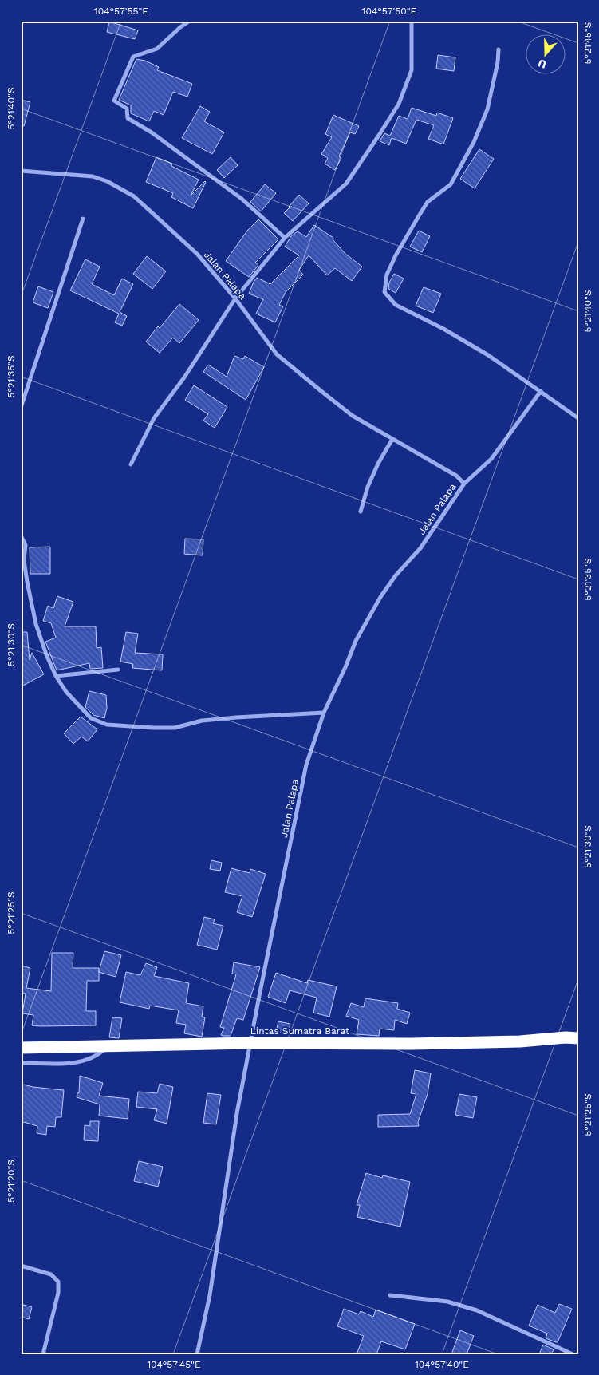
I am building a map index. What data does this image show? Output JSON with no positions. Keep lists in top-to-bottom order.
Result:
{
  "streets": {
    "highway": ["Lintas Sumatra Barat"],
    "street": ["Jalan Palapa"]
  },
  "crossings": [
    ["Jalan Palapa", "Lintas Sumatra Barat"]
  ],
  "north": "bottom",
  "coordinates": [
    "104°57'55\"E",
    "104°57'50\"E",
    "5°21'45\"S",
    "5°21'40\"S",
    "5°21'35\"S",
    "5°21'30\"S",
    "5°21'25\"S",
    "5°21'20\"S",
    "104°57'45\"E",
    "104°57'40\"E"
  ]
}
